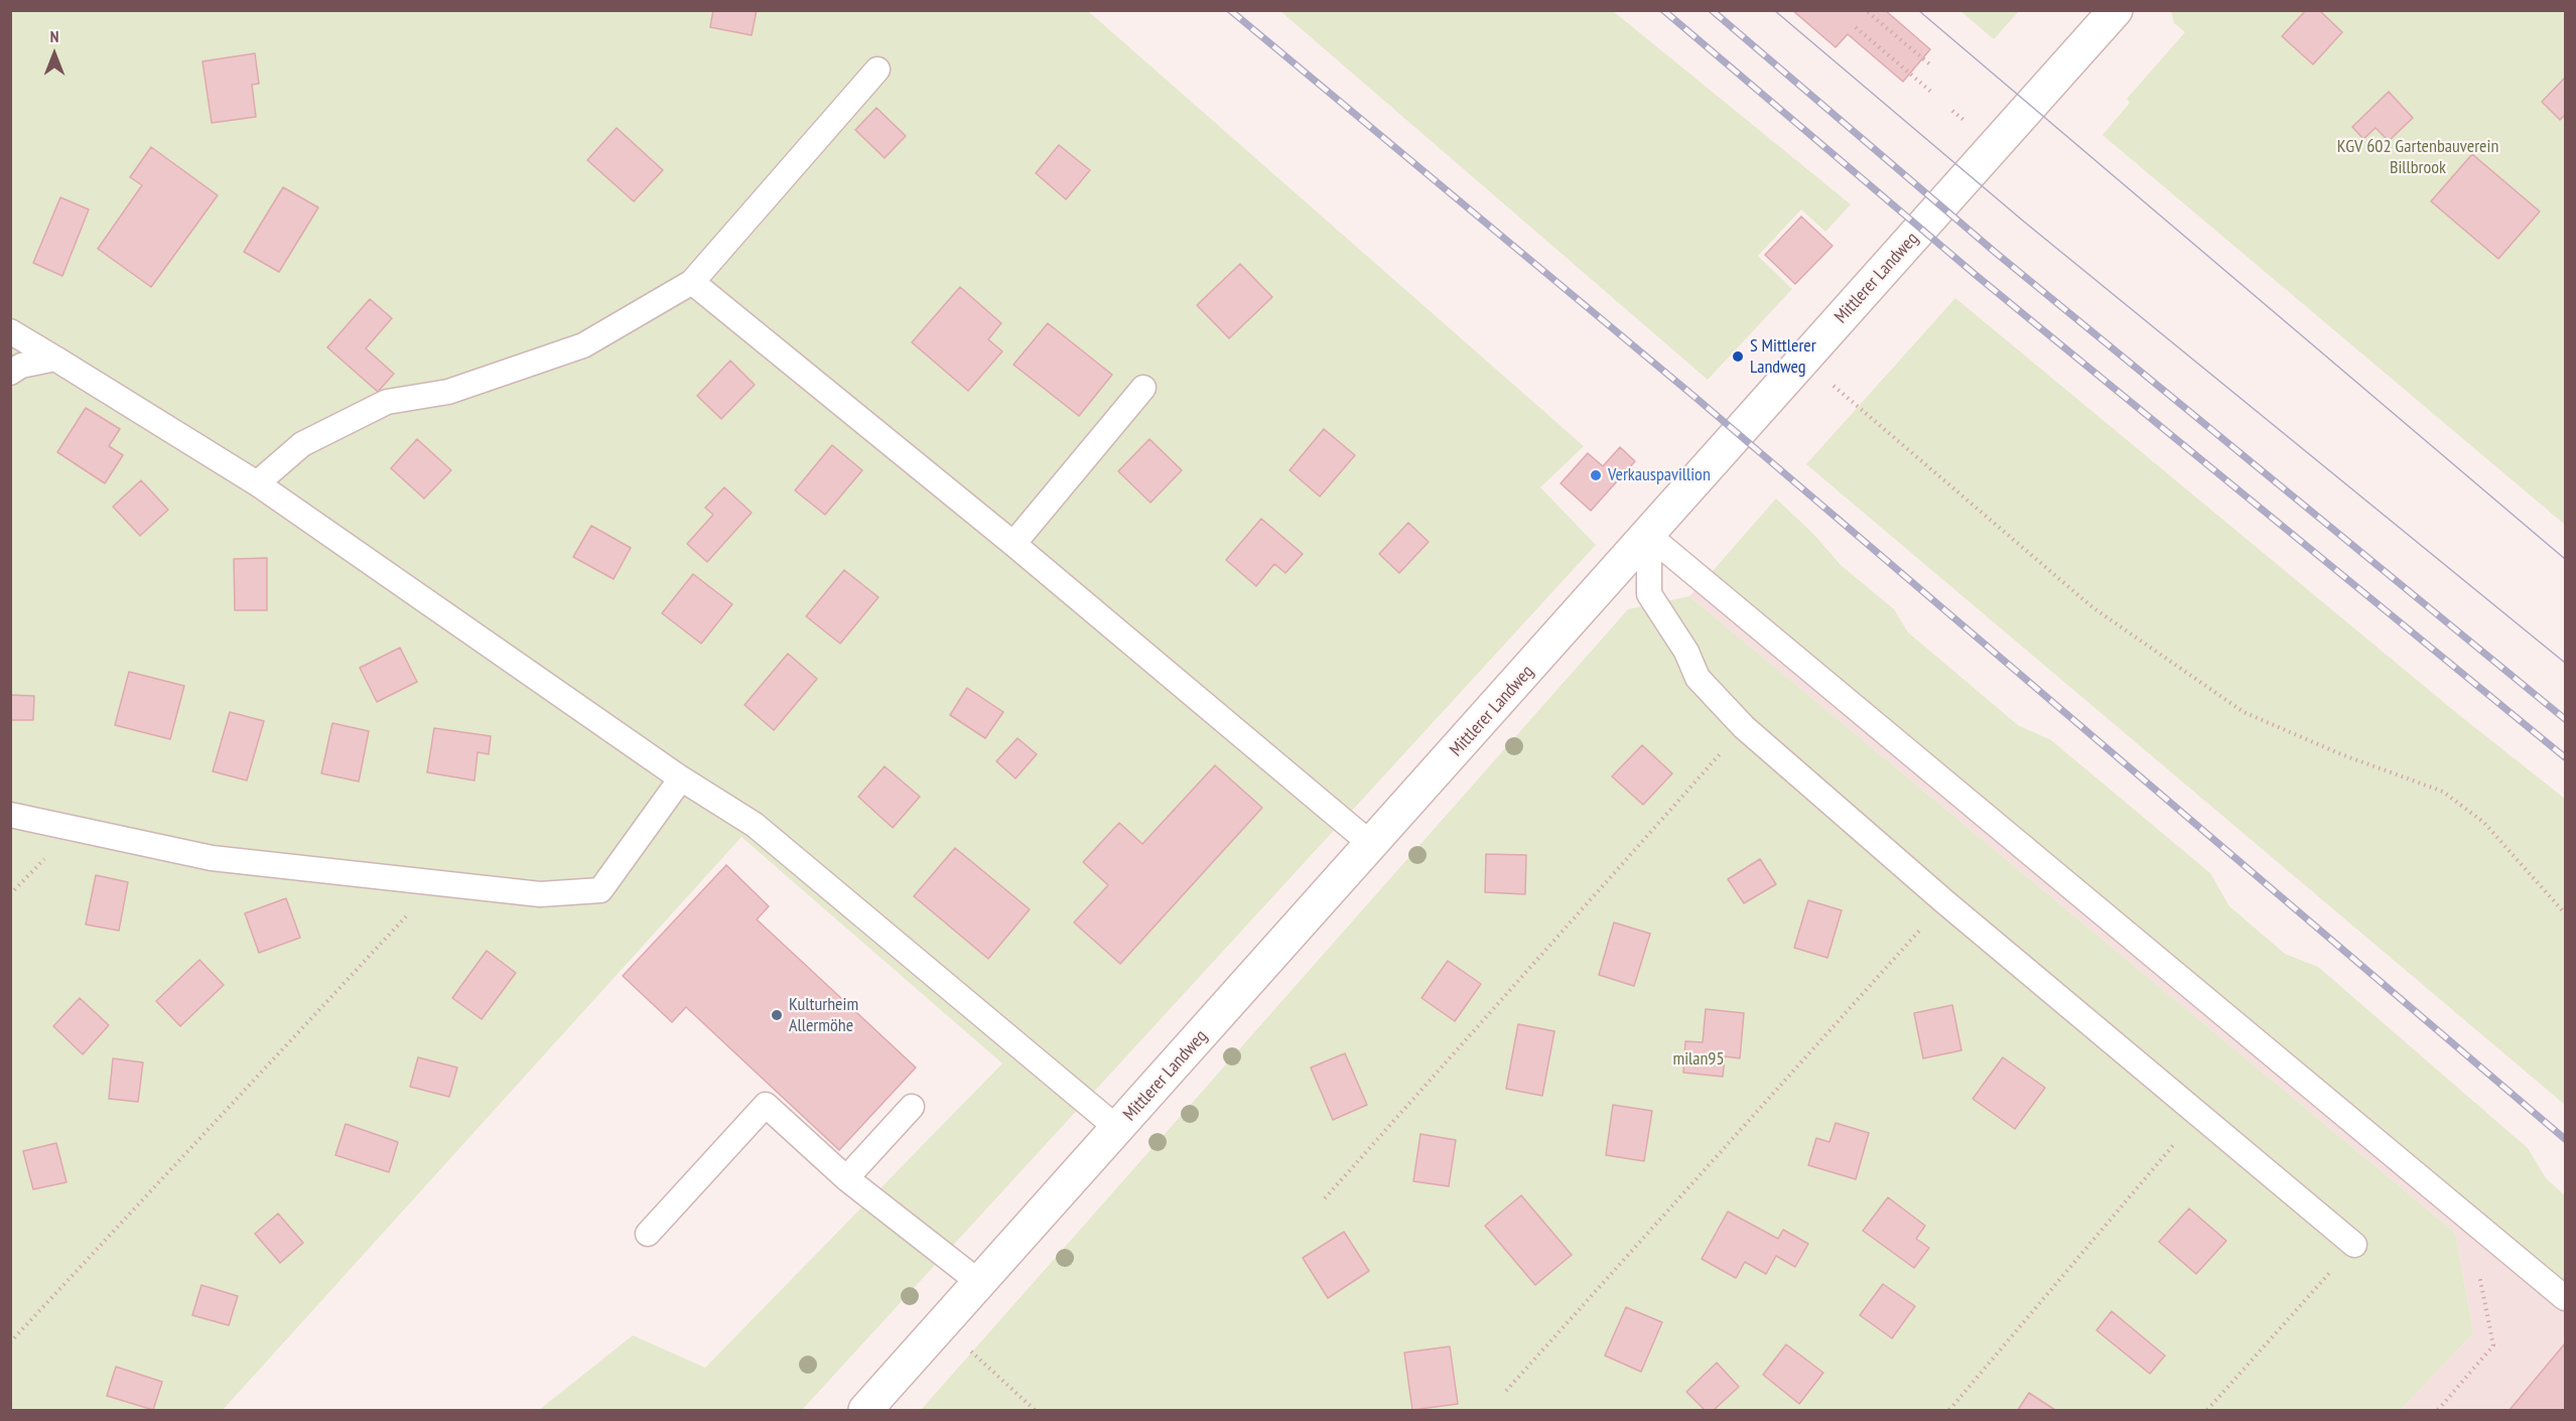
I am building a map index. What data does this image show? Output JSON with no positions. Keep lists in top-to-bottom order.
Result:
{
  "streets": {
    "street": ["Mittlerer Landweg"]
  },
  "parks": ["KGV 602 Gartenbauverein Billbrook", "milan95"],
  "places": ["S Mittlerer Landweg", "Verkauspavillion", "Kulturheim Allermöhe"],
  "north": "top"
}
